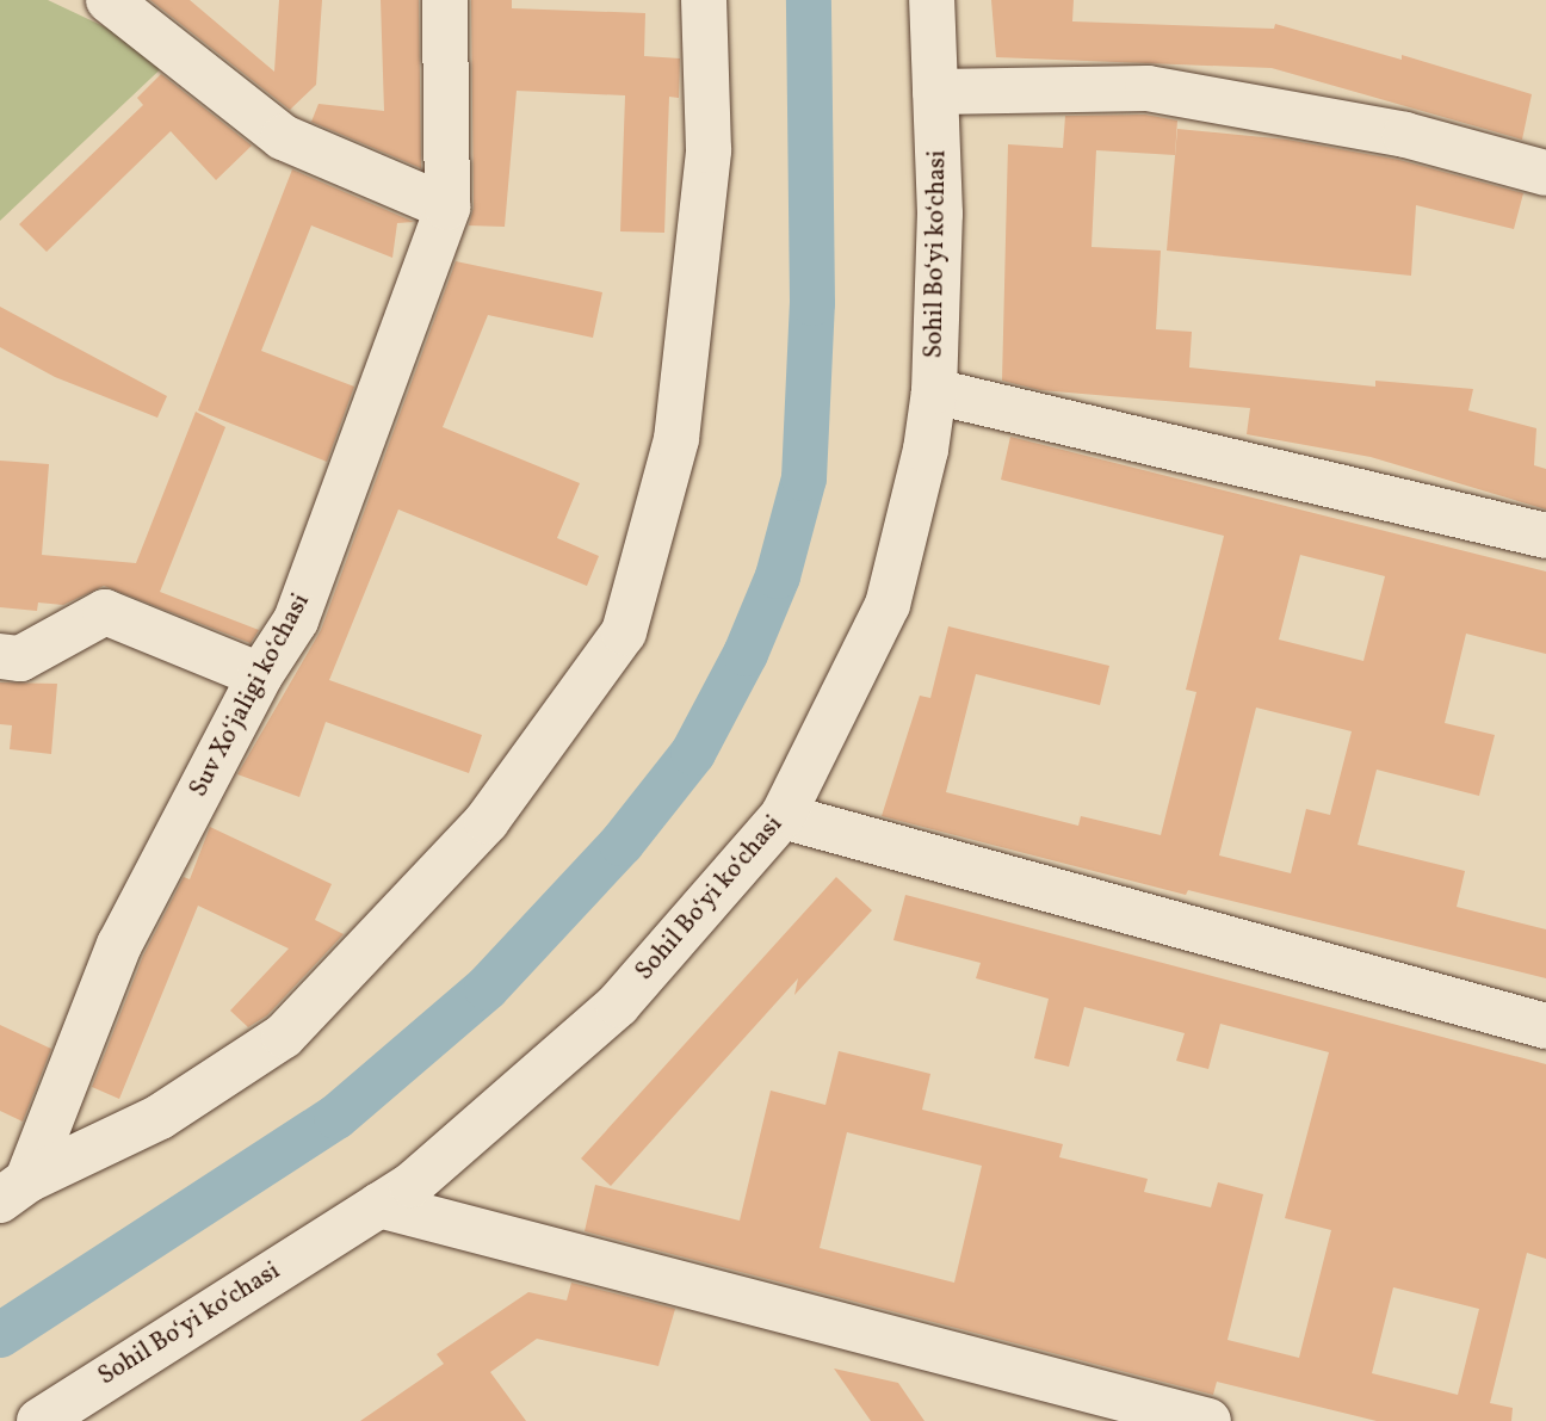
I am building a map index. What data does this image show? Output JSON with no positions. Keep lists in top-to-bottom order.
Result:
{
  "streets": {
    "street": ["Sohil Boʻyi koʻchasi", "Suv Xoʻjaligi koʻchasi"]
  }
}
